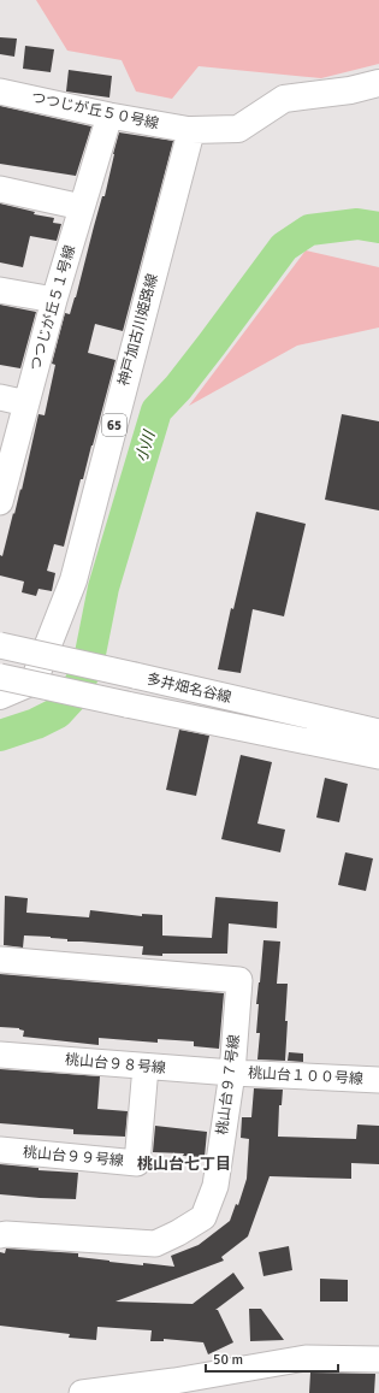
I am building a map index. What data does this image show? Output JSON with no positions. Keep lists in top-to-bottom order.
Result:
{
  "streets": {
    "main road": ["神戸加古川姫路線", "65"],
    "street": [
      "つつじが丘５０号線",
      "つつじが丘５１号線",
      "多井畑名谷線",
      "桃山台９８号線",
      "桃山台１００号線",
      "桃山台９７号線",
      "桃山台９９号線"
    ]
  },
  "crossings": [
    ["つつじが丘５０号線", "つつじが丘５１号線"],
    ["つつじが丘５０号線", "神戸加古川姫路線"],
    ["桃山台９８号線", "桃山台１００号線"],
    ["桃山台９８号線", "桃山台９７号線"],
    ["桃山台９８号線", "桃山台９９号線"],
    ["桃山台１００号線", "桃山台９７号線"]
  ],
  "districts": ["桃山台七丁目"],
  "water": ["小川"],
  "scale_bar": "50 m"
}
